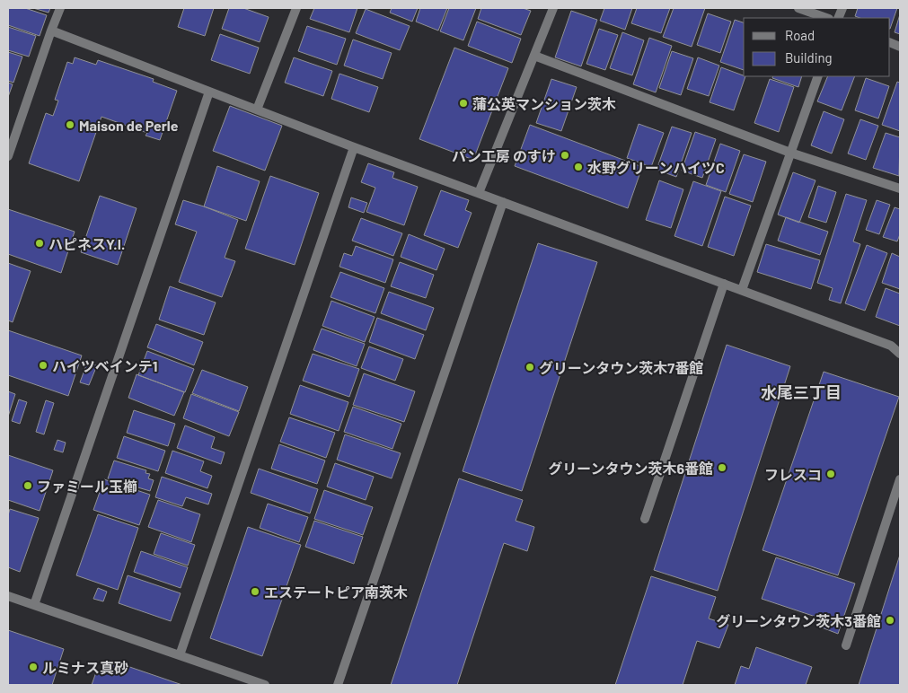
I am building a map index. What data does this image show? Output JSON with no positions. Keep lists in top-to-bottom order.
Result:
{
  "districts": ["水尾三丁目"],
  "places": [
    "蒲公英マンション茨木",
    "Maison de Perle",
    "パン工房 のすけ",
    "水野グリーンハイツC",
    "ハピネスY.I.",
    "ハイツベインテ1",
    "グリーンタウン茨木7番館",
    "グリーンタウン茨木6番館",
    "フレスコ",
    "ファミール玉櫛",
    "エステートピア南茨木",
    "グリーンタウン茨木3番館",
    "ルミナス真砂"
  ],
  "legend": ["Road", "Building"]
}
